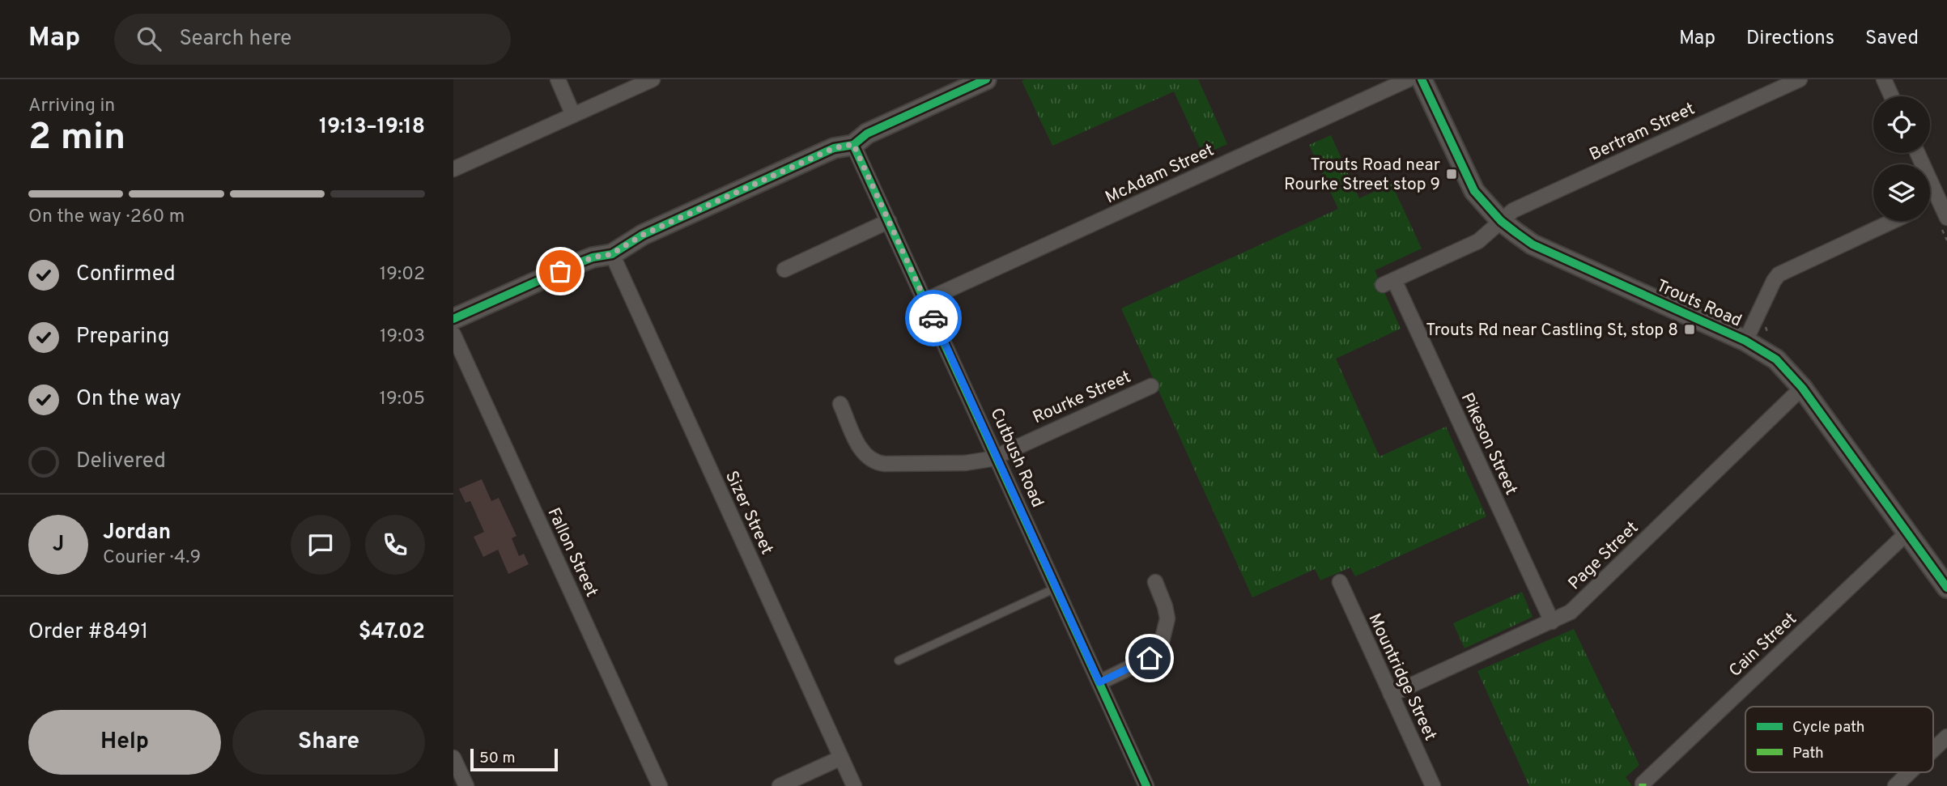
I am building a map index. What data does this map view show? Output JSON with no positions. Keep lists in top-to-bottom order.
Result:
{
  "streets": {
    "street": [
      "Bertram Street",
      "McAdam Street",
      "Trouts Road",
      "Rourke Street",
      "Pikeson Street",
      "Cutbush Road",
      "Sizer Street",
      "Fallon Street",
      "Page Street",
      "Cain Street",
      "Mountridge Street"
    ]
  },
  "crossings": [
    ["Bertram Street", "Trouts Road"],
    ["Bertram Street", "Pikeson Street"],
    ["McAdam Street", "Cutbush Road"],
    ["Trouts Road", "Pikeson Street"],
    ["Trouts Road", "Page Street"],
    ["Trouts Road", "Cain Street"],
    ["Rourke Street", "Cutbush Road"],
    ["Pikeson Street", "Page Street"],
    ["Page Street", "Mountridge Street"]
  ],
  "places": {
    "transit": ["Trouts Road near Rourke Street stop 9", "Trouts Rd near Castling St, stop 8"]
  },
  "legend": ["Cycle path", "Path"],
  "scale_bar": "50 m",
  "page": {
    "header": "Map",
    "search": "Search here",
    "nav": ["Map", "Directions", "Saved"],
    "heading": ["2 min", "Arriving in", "19:13–19:18"],
    "panel": [
      "Jordan",
      "Courier · 4.9",
      "Order #8491",
      "$47.02"
    ],
    "bar": "On the way · 260 m",
    "list": [
      ["Confirmed", "19:02"],
      ["Preparing", "19:03"],
      ["On the way", "19:05"],
      "Delivered"
    ],
    "round": "J",
    "buttons": ["Help", "Share"],
    "scale": "50 m"
  }
}
